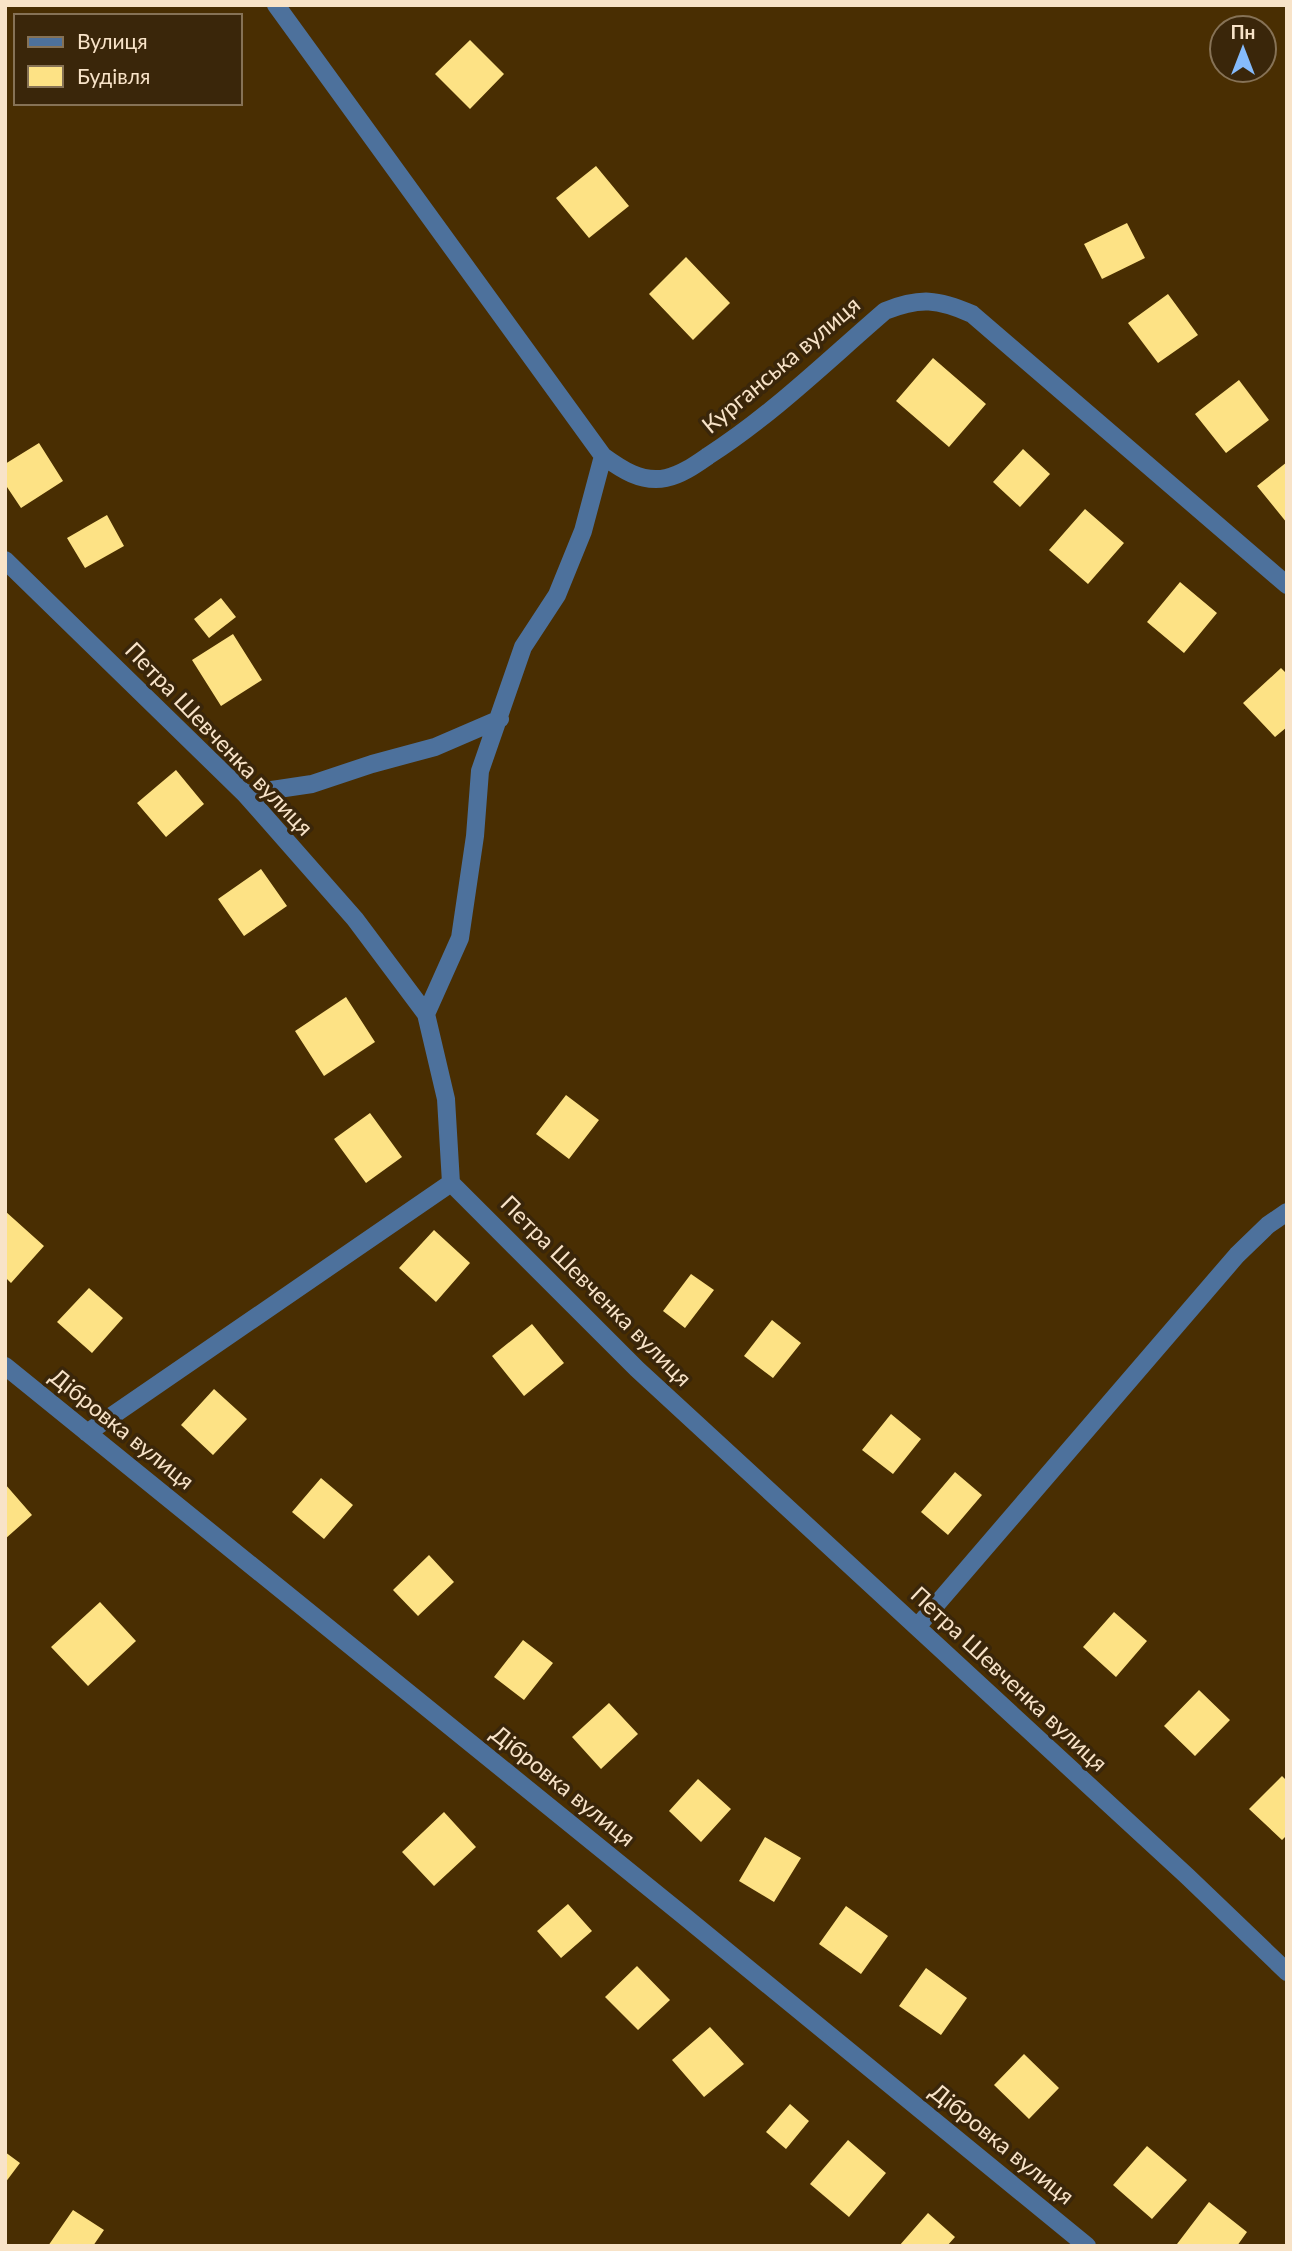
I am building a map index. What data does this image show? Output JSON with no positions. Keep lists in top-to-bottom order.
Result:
{
  "streets": {
    "street": ["Курганська вулиця", "Петра Шевченка вулиця", "Дібровка вулиця"]
  },
  "legend": ["Вулиця", "Будівля"],
  "north": "top"
}
